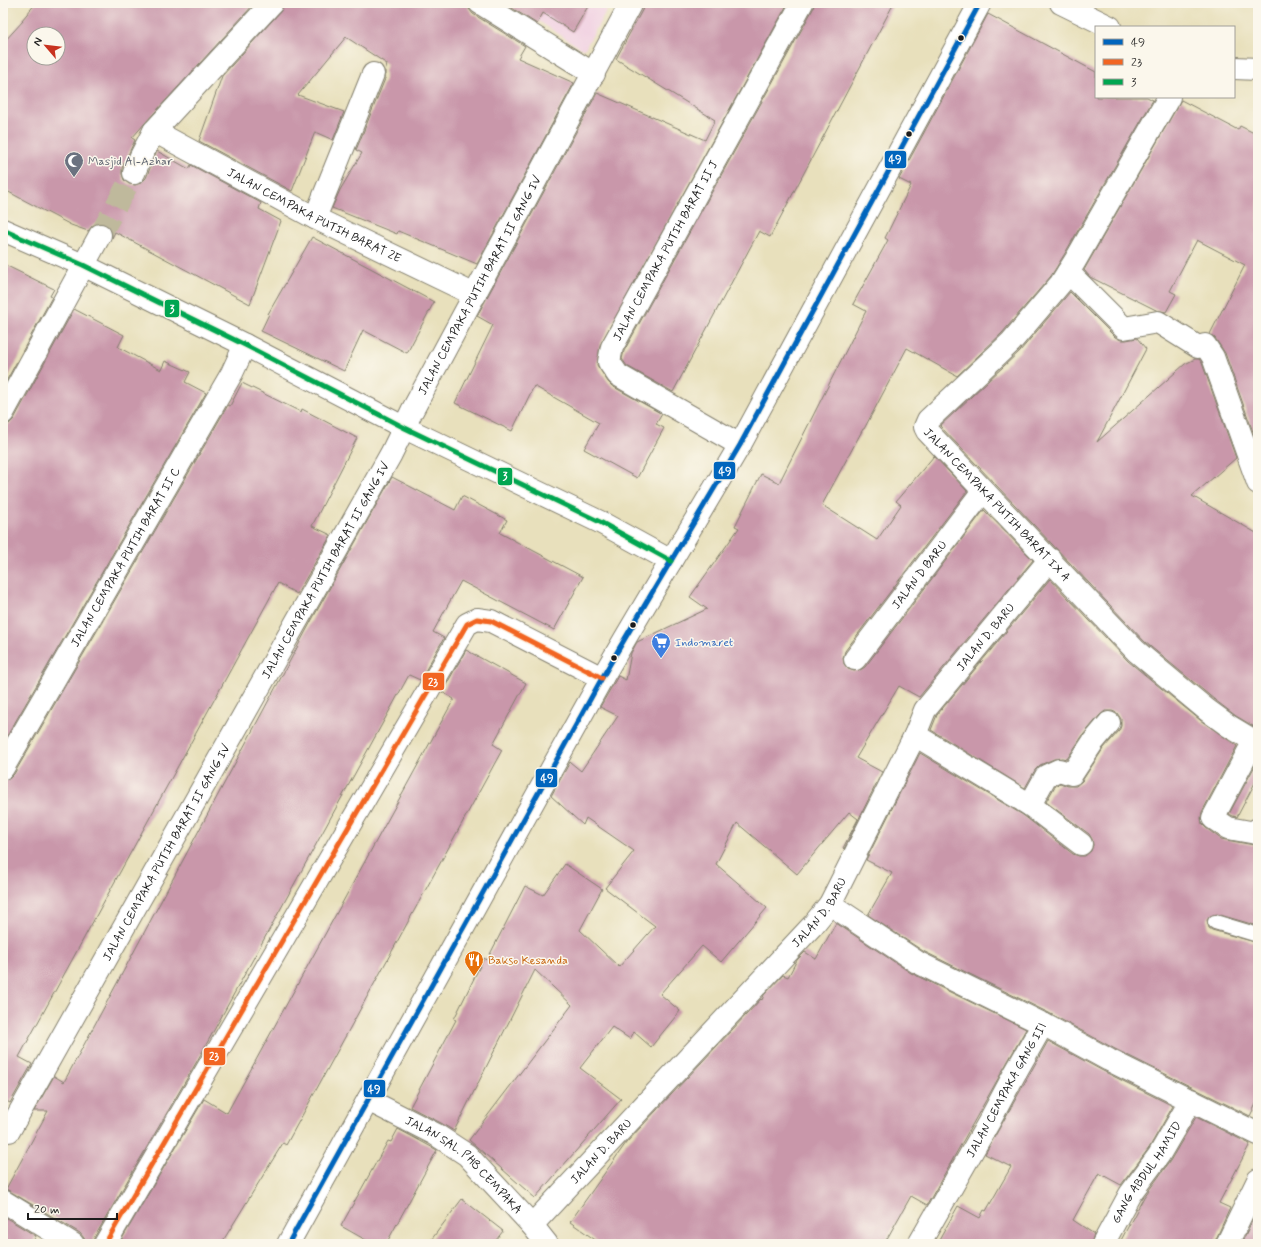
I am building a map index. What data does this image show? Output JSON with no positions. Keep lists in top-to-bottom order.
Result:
{
  "streets": {
    "street": [
      "JALAN CEMPAKA PUTIH BARAT 2E",
      "JALAN CEMPAKA PUTIH BARAT II J",
      "JALAN CEMPAKA PUTIH BARAT II GANG IV",
      "JALAN CEMPAKA PUTIH BARAT IX A",
      "JALAN CEMPAKA PUTIH BARAT II C",
      "JALAN D BARU",
      "JALAN D. BARU",
      "JALAN CEMPAKA GANG III",
      "JALAN SAL. PHB CEMPAKA",
      "GANG ABDUL HAMID"
    ]
  },
  "crossings": [
    ["JALAN CEMPAKA PUTIH BARAT 2E", "JALAN CEMPAKA PUTIH BARAT II GANG IV"],
    ["JALAN CEMPAKA PUTIH BARAT IX A", "JALAN D BARU"],
    ["JALAN CEMPAKA PUTIH BARAT IX A", "JALAN D. BARU"],
    ["JALAN D. BARU", "JALAN CEMPAKA GANG III"],
    ["JALAN D. BARU", "JALAN SAL. PHB CEMPAKA"]
  ],
  "places": {
    "mosque": ["Masjid Al-Azhar"],
    "supermarket": ["Indomaret"],
    "restaurant": ["Bakso Kesanda"]
  },
  "lines": ["transit line 49", "transit line 3", "transit line 23"],
  "legend": ["49", "23", "3"],
  "scale_bar": "20 m",
  "north": "top left"
}
